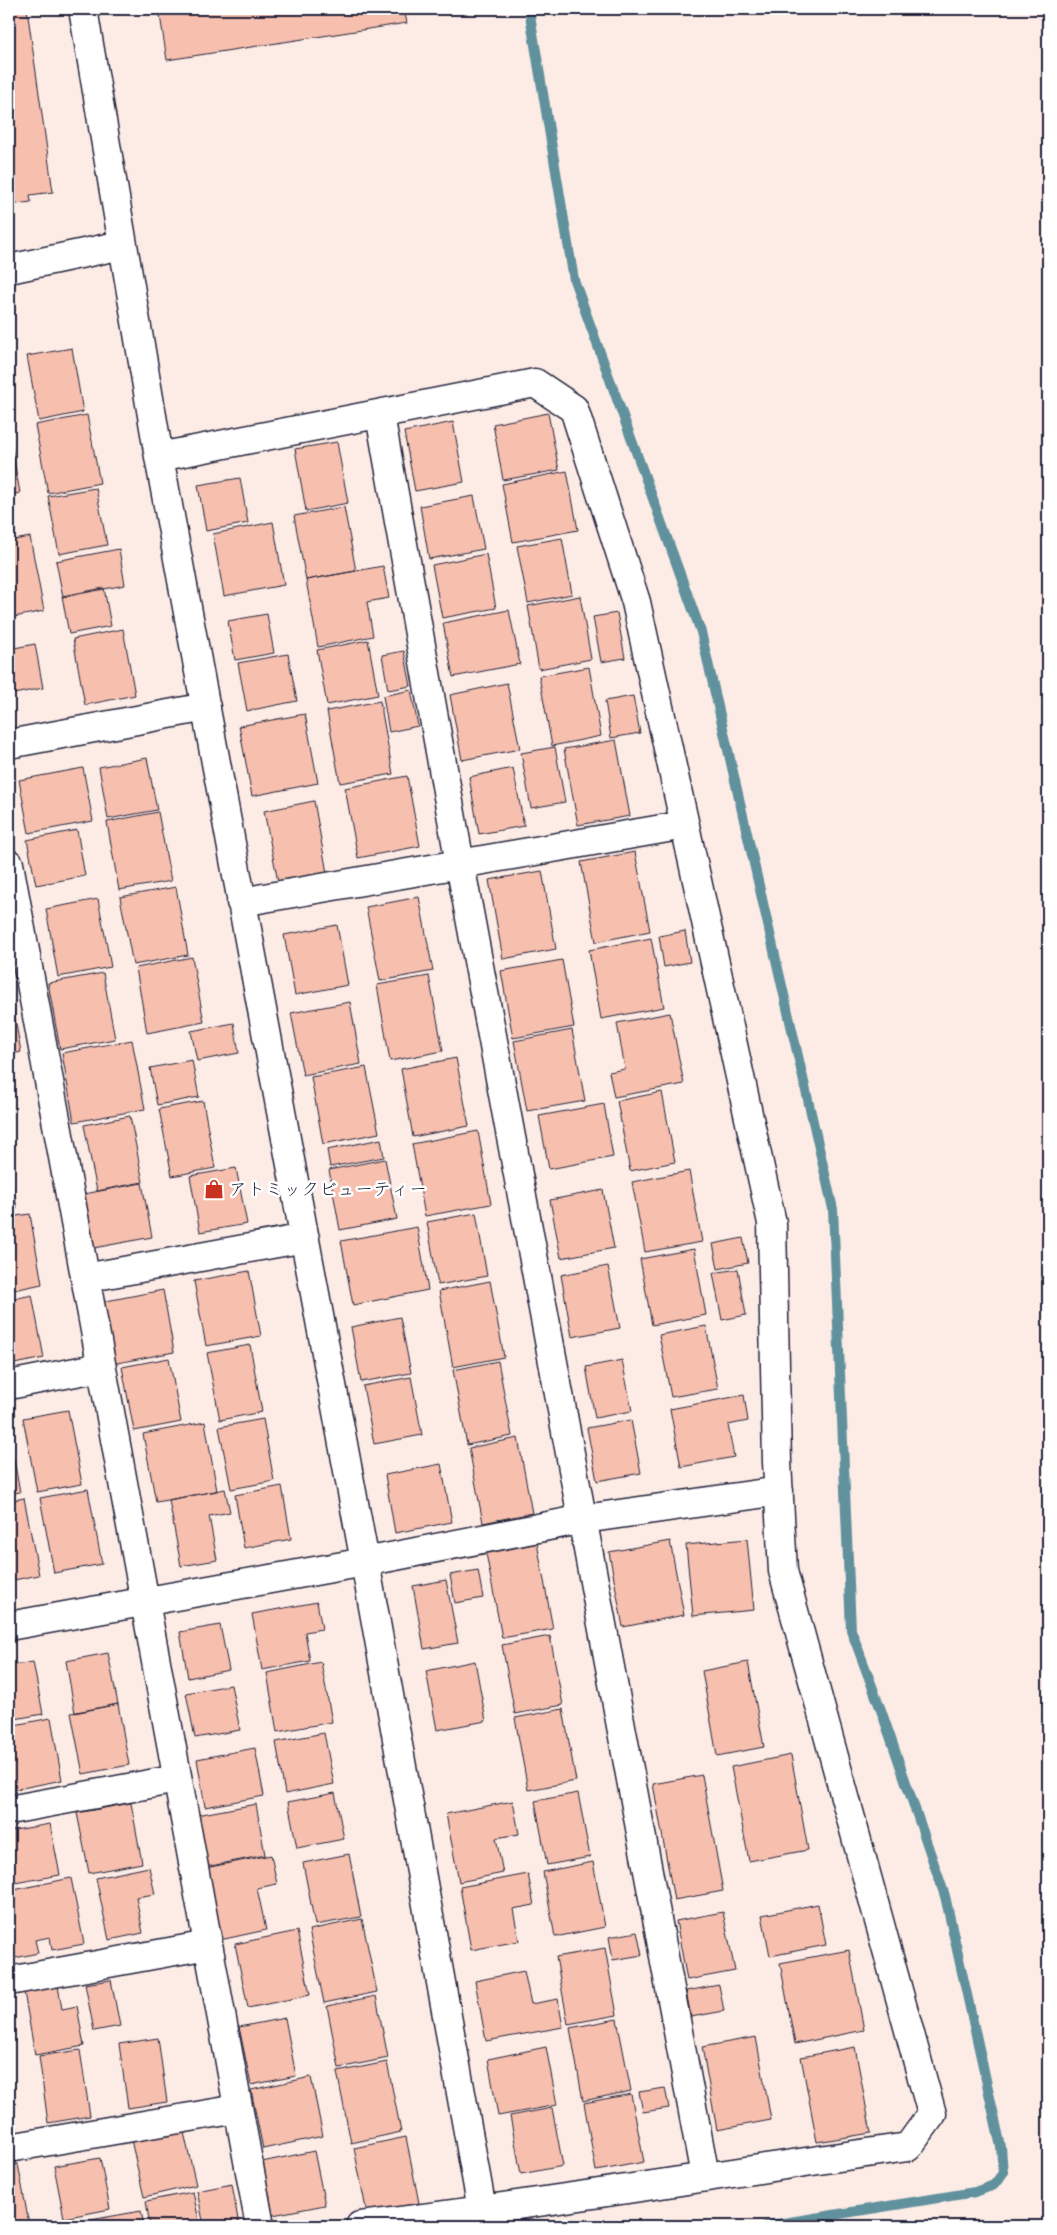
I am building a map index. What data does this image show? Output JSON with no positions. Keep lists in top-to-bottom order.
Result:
{
  "places": {
    "shop": ["アトミックビューティー"]
  }
}
